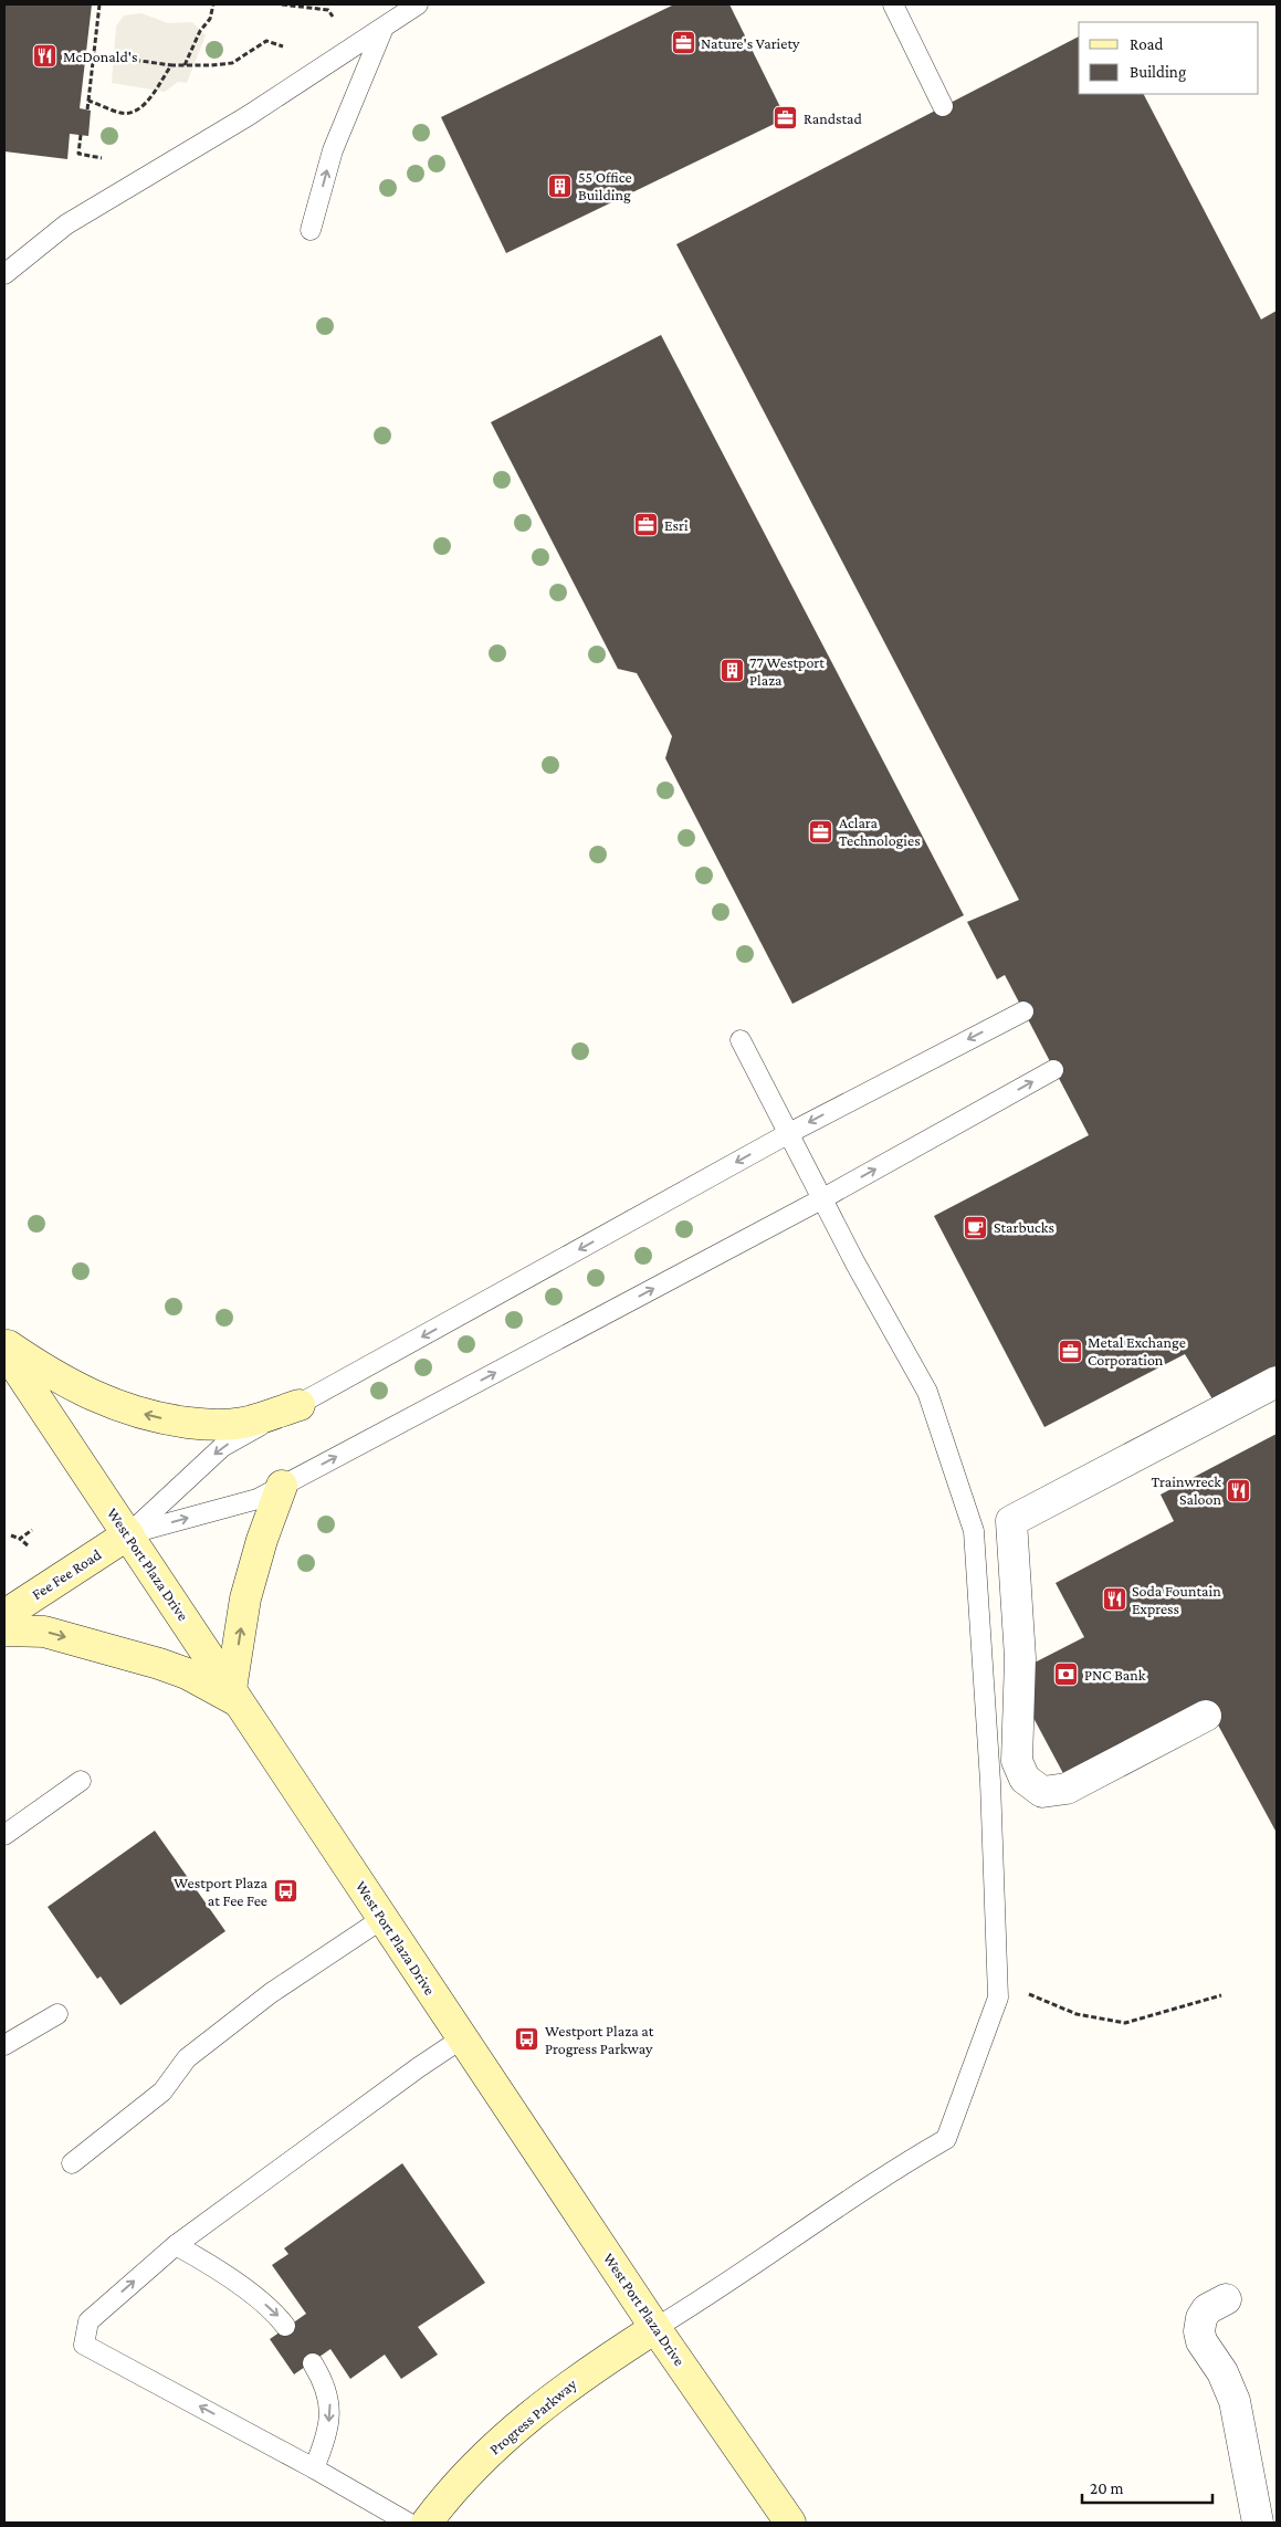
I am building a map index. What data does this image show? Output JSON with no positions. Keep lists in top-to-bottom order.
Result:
{
  "streets": {
    "main road": ["West Port Plaza Drive", "Fee Fee Road", "Progress Parkway"]
  },
  "crossings": [
    ["West Port Plaza Drive", "Fee Fee Road"],
    ["West Port Plaza Drive", "Progress Parkway"]
  ],
  "places": {
    "office": [
      "Nature's Variety",
      "Randstad",
      "Esri",
      "Aclara Technologies",
      "Metal Exchange Corporation"
    ],
    "restaurant": ["McDonald's", "Trainwreck Saloon", "Soda Fountain Express"],
    "building": ["55 Office Building", "77 Westport Plaza"],
    "cafe": ["Starbucks"],
    "bank": ["PNC Bank"],
    "bus stop": ["Westport Plaza at Fee Fee", "Westport Plaza at Progress Parkway"]
  },
  "legend": ["Road", "Building"],
  "scale_bar": "20 m"
}
